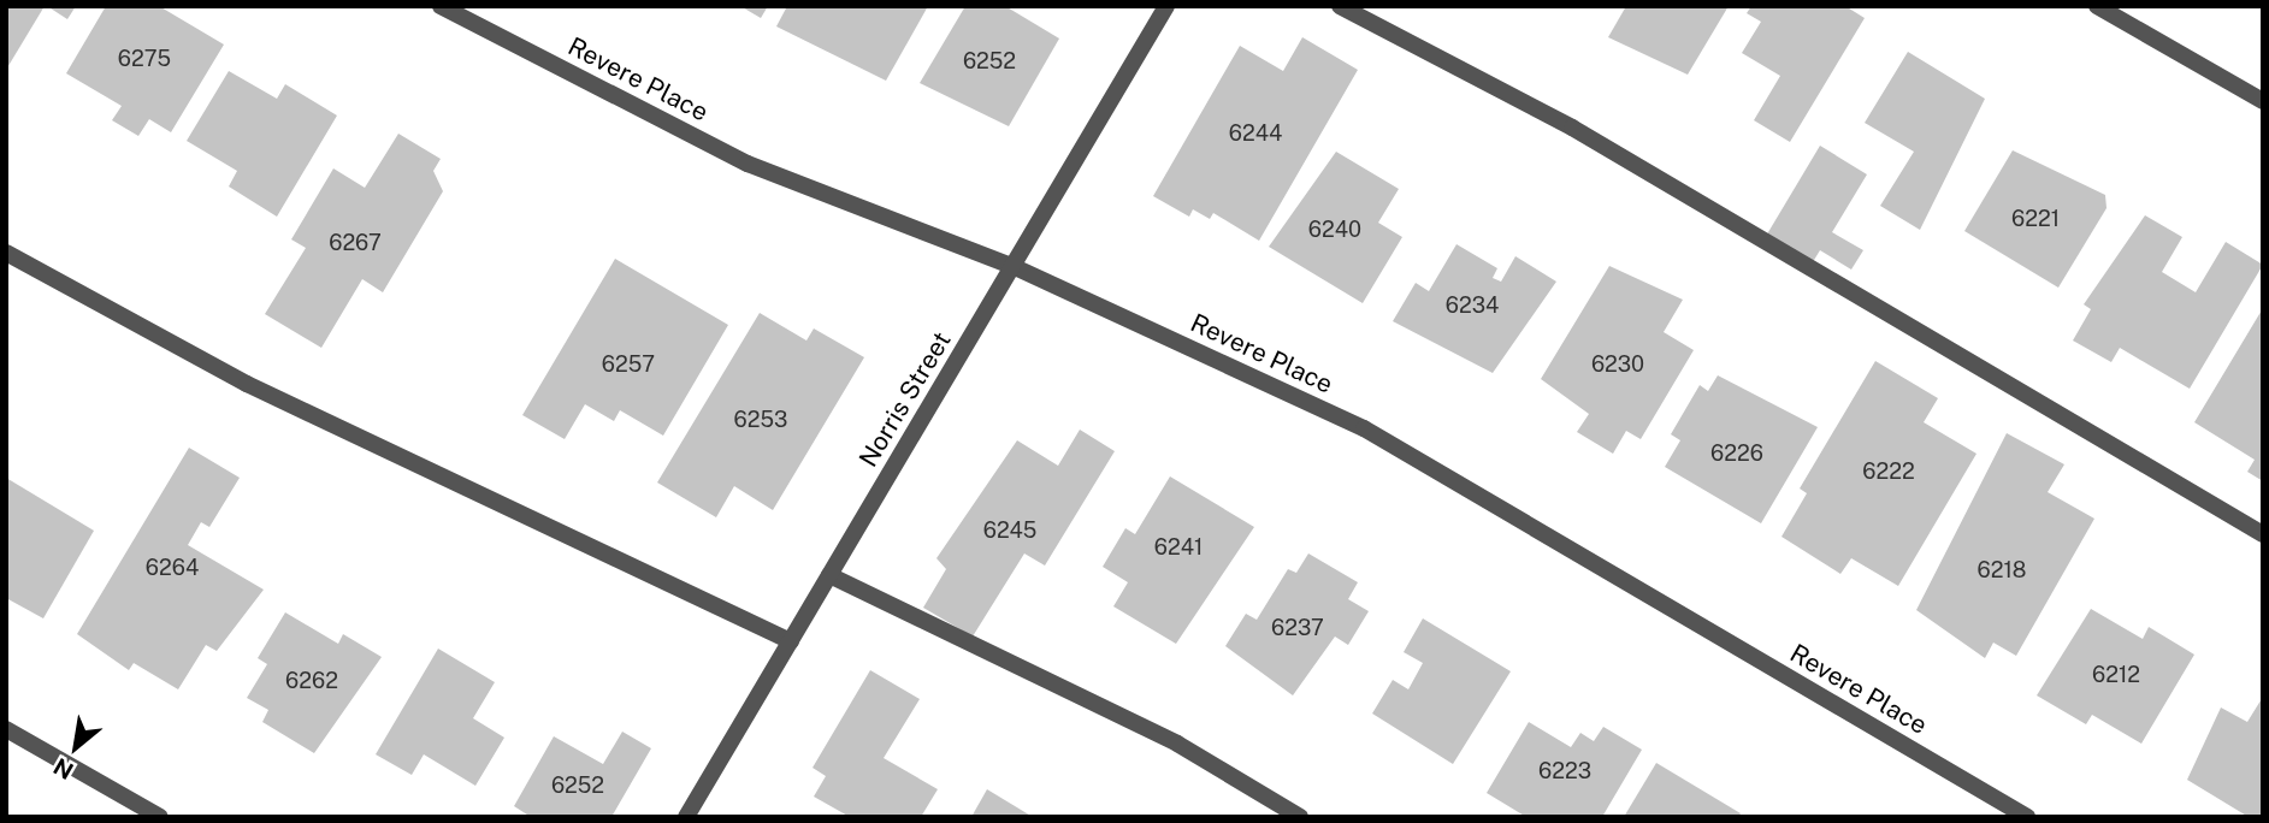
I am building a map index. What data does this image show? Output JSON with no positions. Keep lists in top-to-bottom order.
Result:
{
  "streets": {
    "street": ["Revere Place", "Norris Street"]
  },
  "crossings": [
    ["Revere Place", "Norris Street"]
  ],
  "house_numbers": [
    "6275",
    "6252",
    "6244",
    "6221",
    "6240",
    "6267",
    "6234",
    "6257",
    "6230",
    "6253",
    "6226",
    "6222",
    "6245",
    "6241",
    "6264",
    "6218",
    "6237",
    "6212",
    "6262",
    "6223",
    "6252"
  ],
  "north": "bottom left"
}
